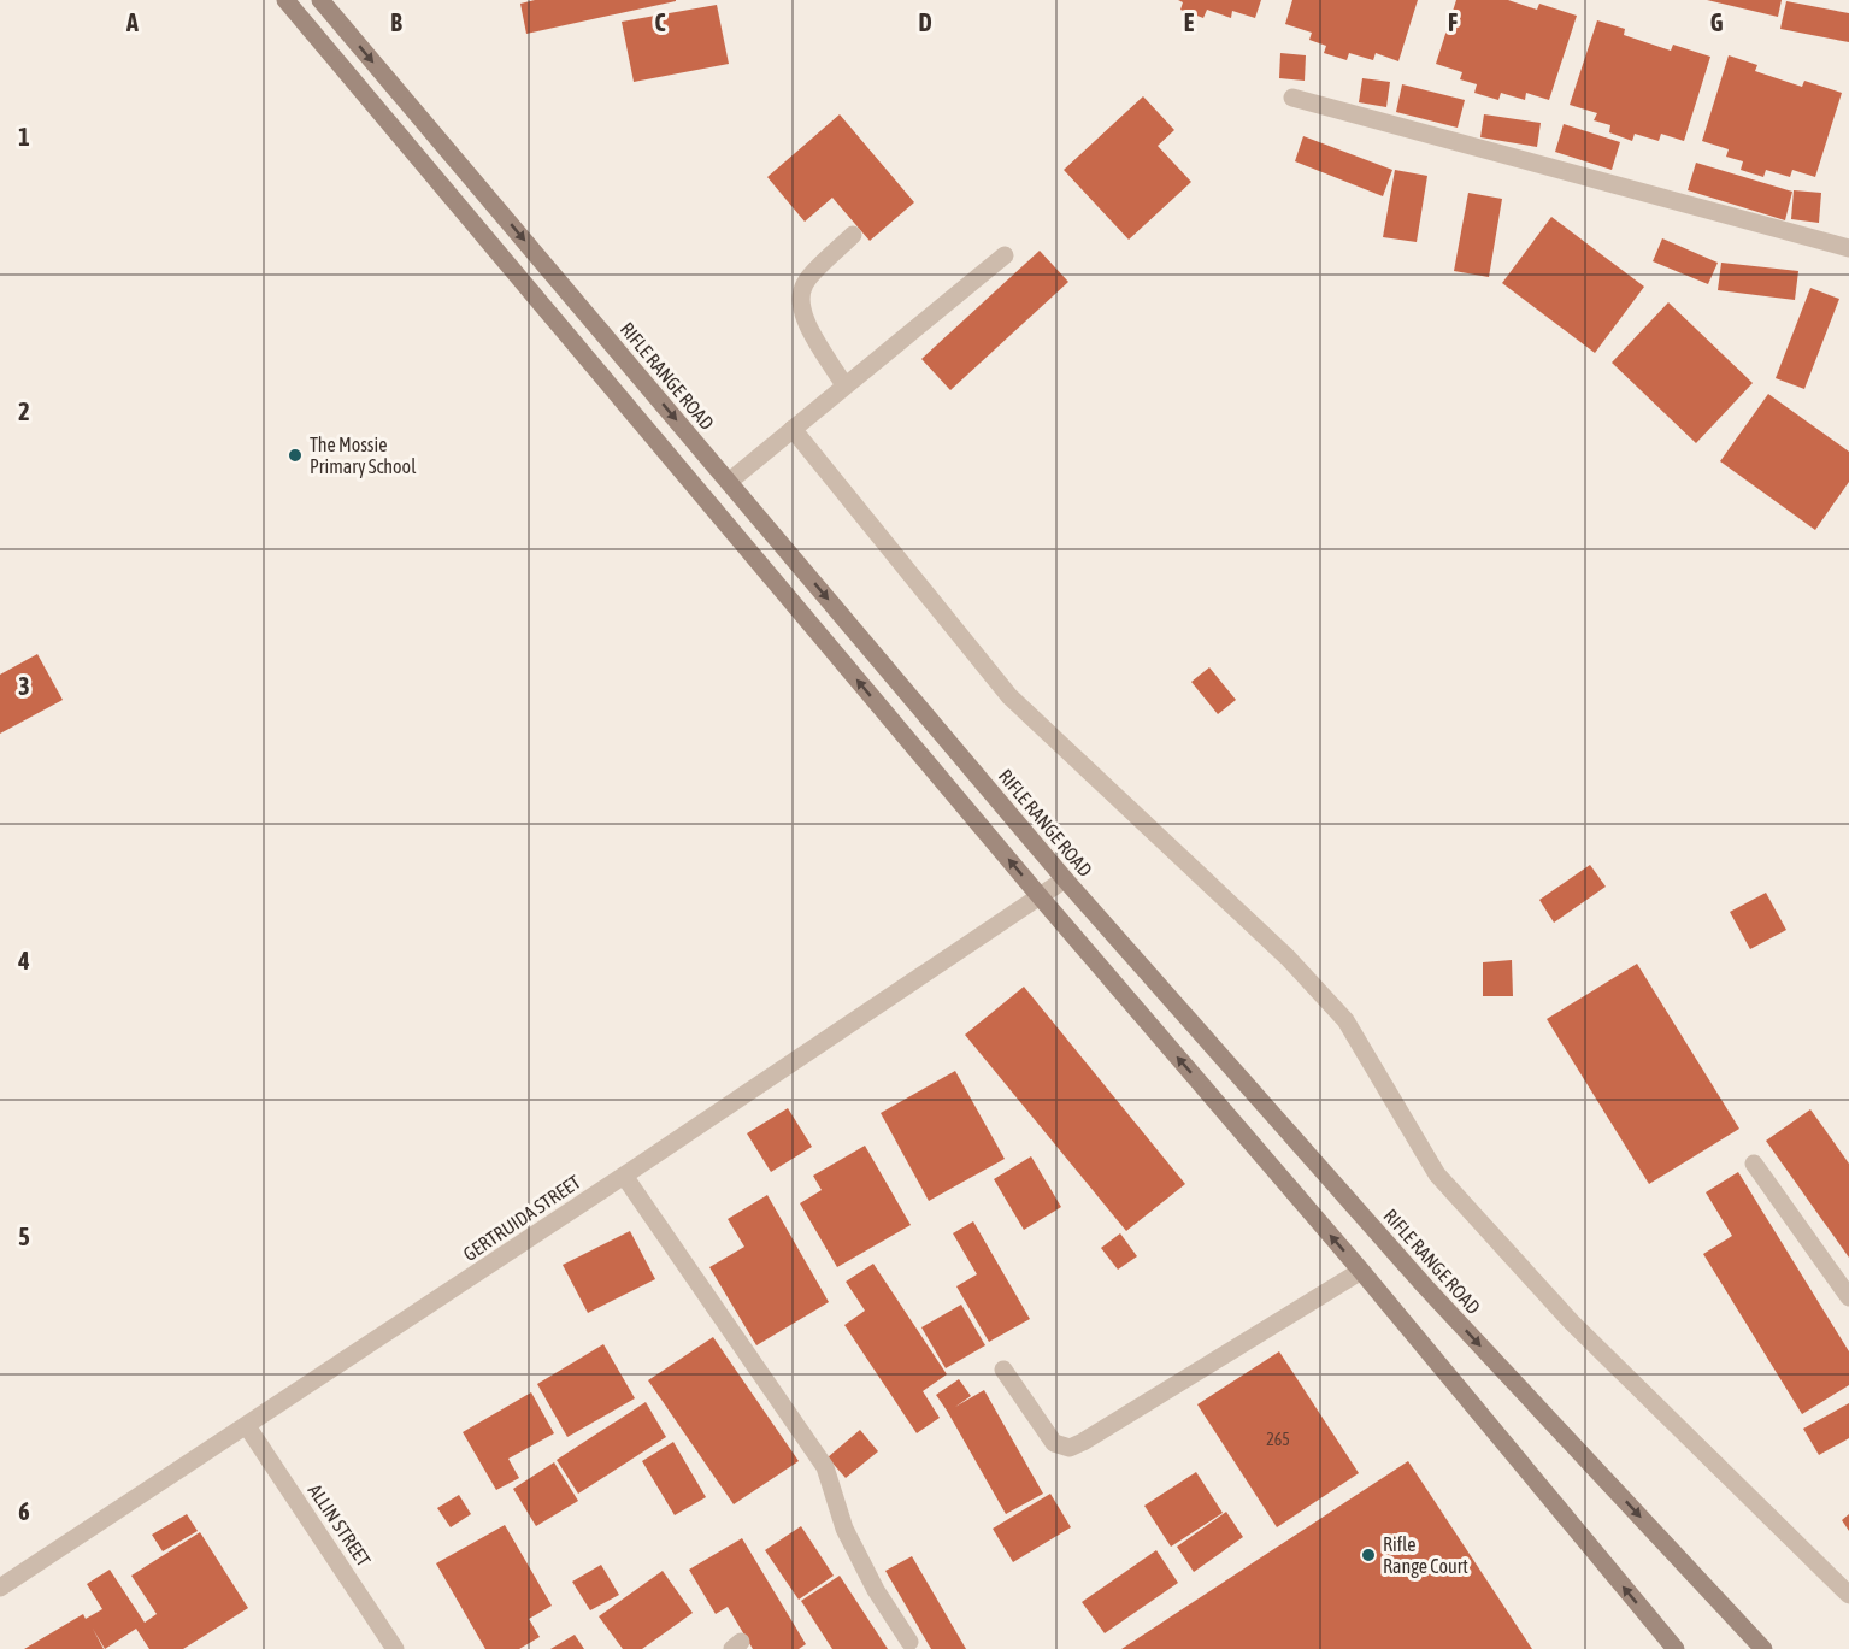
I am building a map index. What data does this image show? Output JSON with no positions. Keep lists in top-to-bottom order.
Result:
{
  "streets": {
    "main road": ["RIFLE RANGE ROAD"],
    "street": ["GERTRUIDA STREET", "ALLIN STREET"]
  },
  "crossings": [
    ["RIFLE RANGE ROAD", "GERTRUIDA STREET"],
    ["GERTRUIDA STREET", "ALLIN STREET"]
  ],
  "places": ["The Mossie Primary School", "Rifle Range Court"],
  "house_numbers": ["265"],
  "grid": {
    "columns": [
      "A",
      "B",
      "C",
      "D",
      "E",
      "F",
      "G"
    ],
    "rows": [
      "1",
      "2",
      "3",
      "4",
      "5",
      "6"
    ]
  }
}
